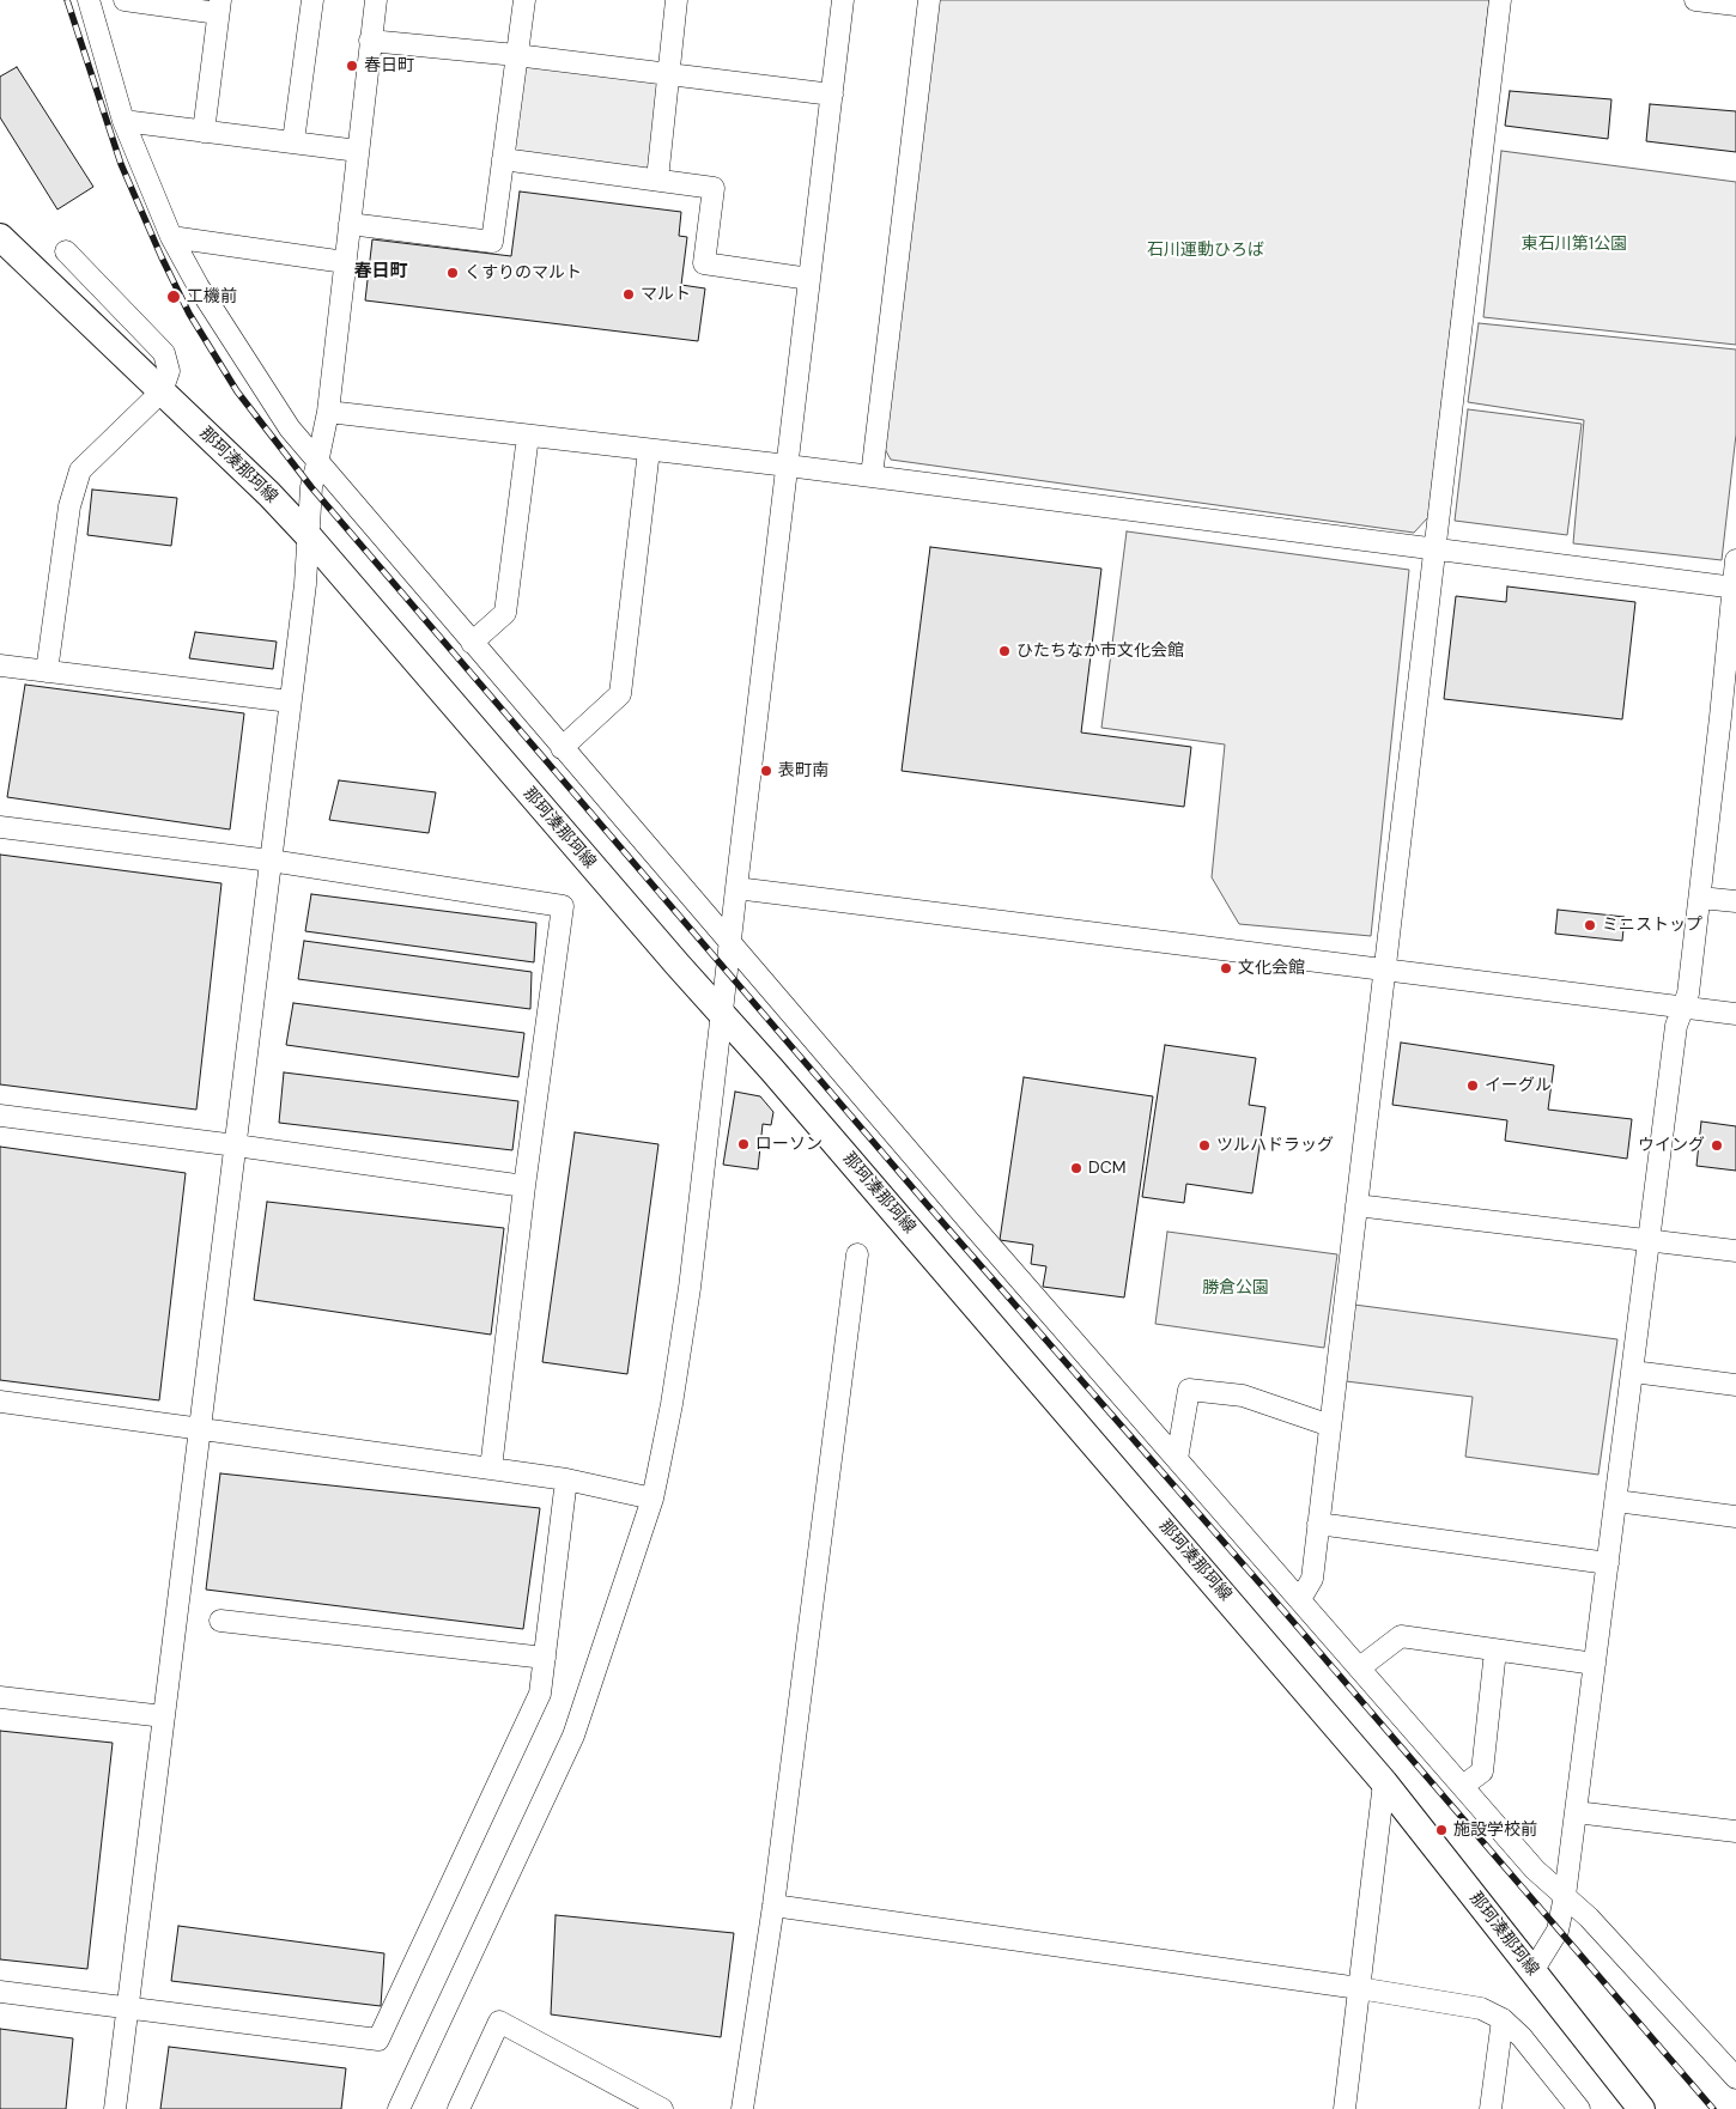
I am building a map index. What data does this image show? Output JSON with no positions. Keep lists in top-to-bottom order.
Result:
{
  "streets": {
    "main road": ["那珂湊那珂線"]
  },
  "districts": ["春日町"],
  "parks": ["東石川第1公園", "石川運動ひろば", "勝倉公園"],
  "places": [
    "春日町",
    "くすりのマルト",
    "マルト",
    "工機前",
    "ひたちなか市文化会館",
    "表町南",
    "ミニストップ",
    "文化会館",
    "イーグル",
    "ローソン",
    "ツルハドラッグ",
    "ウイング",
    "DCM",
    "施設学校前"
  ]
}
